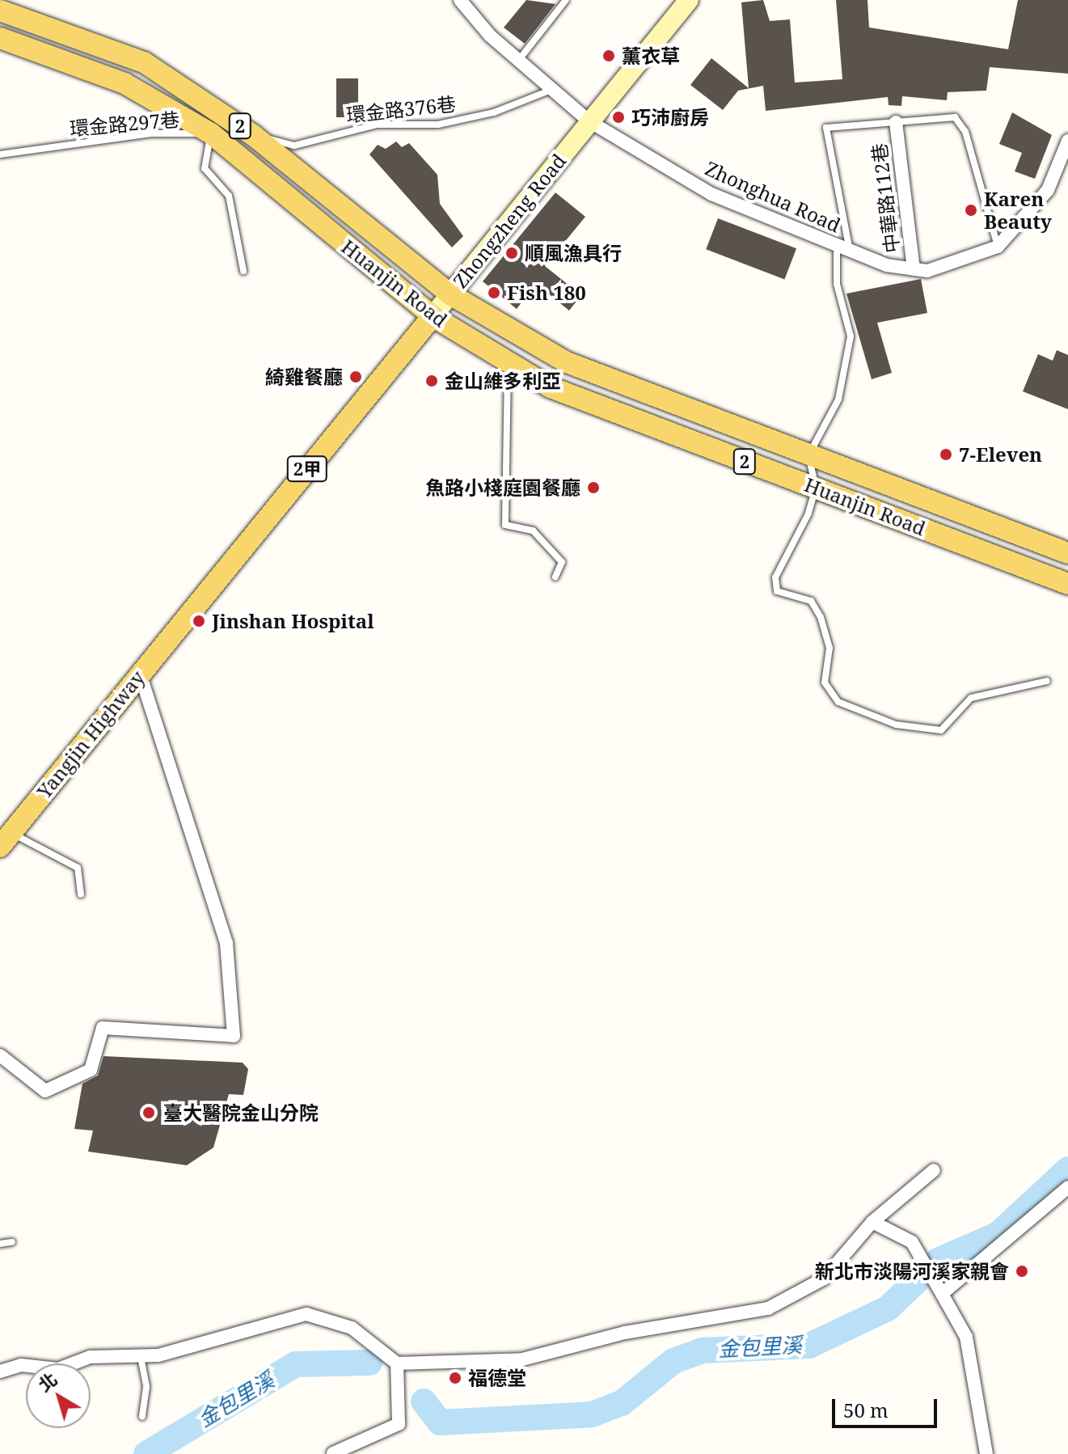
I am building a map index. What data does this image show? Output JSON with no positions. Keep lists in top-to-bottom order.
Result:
{
  "streets": {
    "main road": [
      "2",
      "Zhongzheng Road",
      "Huanjin Road",
      "2甲",
      "Yangjin Highway"
    ],
    "street": ["Zhonghua Road", "中華路112巷"],
    "lane": ["環金路376巷", "環金路297巷"]
  },
  "crossings": [
    ["環金路376巷", "環金路297巷"],
    ["環金路376巷", "Zhonghua Road"],
    ["環金路376巷", "Huanjin Road"],
    ["環金路297巷", "Huanjin Road"],
    ["Zhonghua Road", "中華路112巷"],
    ["Zhonghua Road", "Zhongzheng Road"],
    ["Zhongzheng Road", "Huanjin Road"],
    ["Zhongzheng Road", "Yangjin Highway"]
  ],
  "water": ["金包里溪"],
  "places": [
    "薰衣草",
    "巧沛廚房",
    "Karen Beauty",
    "順風漁具行",
    "Fish 180",
    "綺雞餐廳",
    "金山維多利亞",
    "7-Eleven",
    "魚路小棧庭園餐廳",
    "Jinshan Hospital",
    "臺大醫院金山分院",
    "新北市淡陽河溪家親會",
    "福德堂"
  ],
  "scale_bar": "50 m",
  "north": "top left"
}
